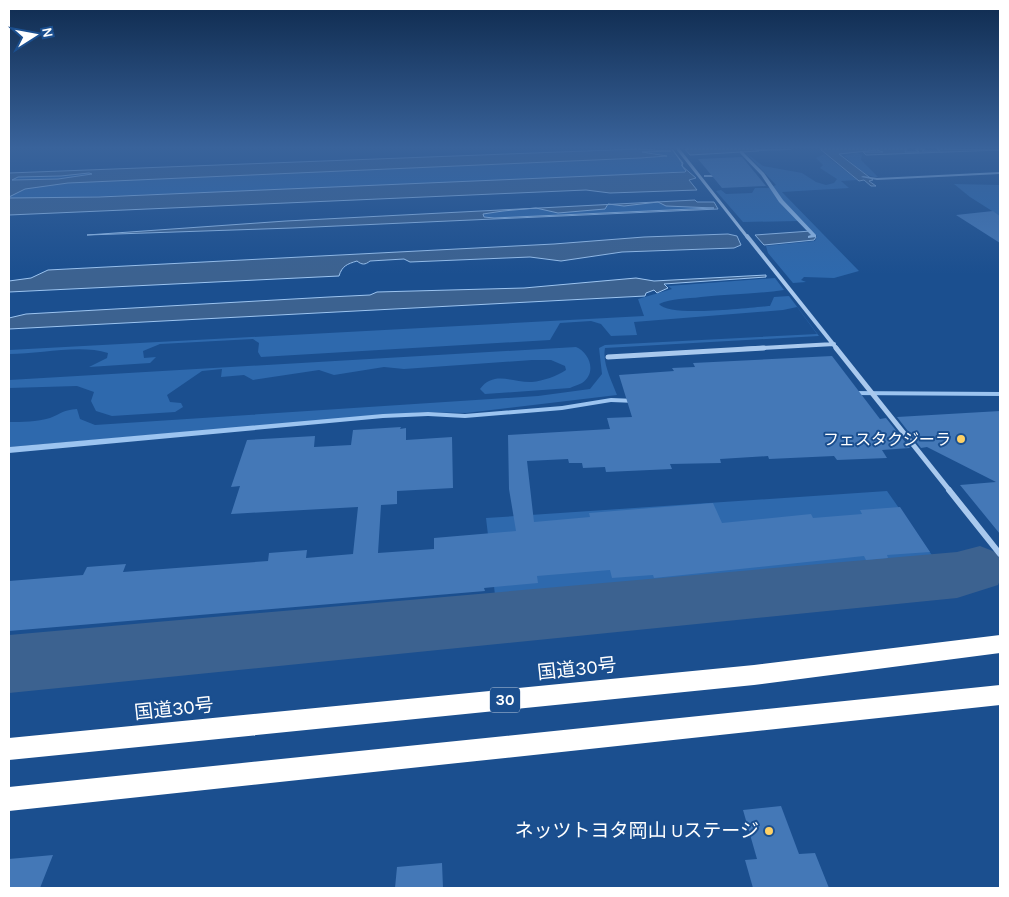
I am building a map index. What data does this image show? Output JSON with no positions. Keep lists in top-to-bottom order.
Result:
{
  "streets": {
    "highway": ["国道30号", "30"]
  },
  "places": ["フェスタクジーラ", "ネッツトヨタ岡山 Uステージ"],
  "north": "right"
}
